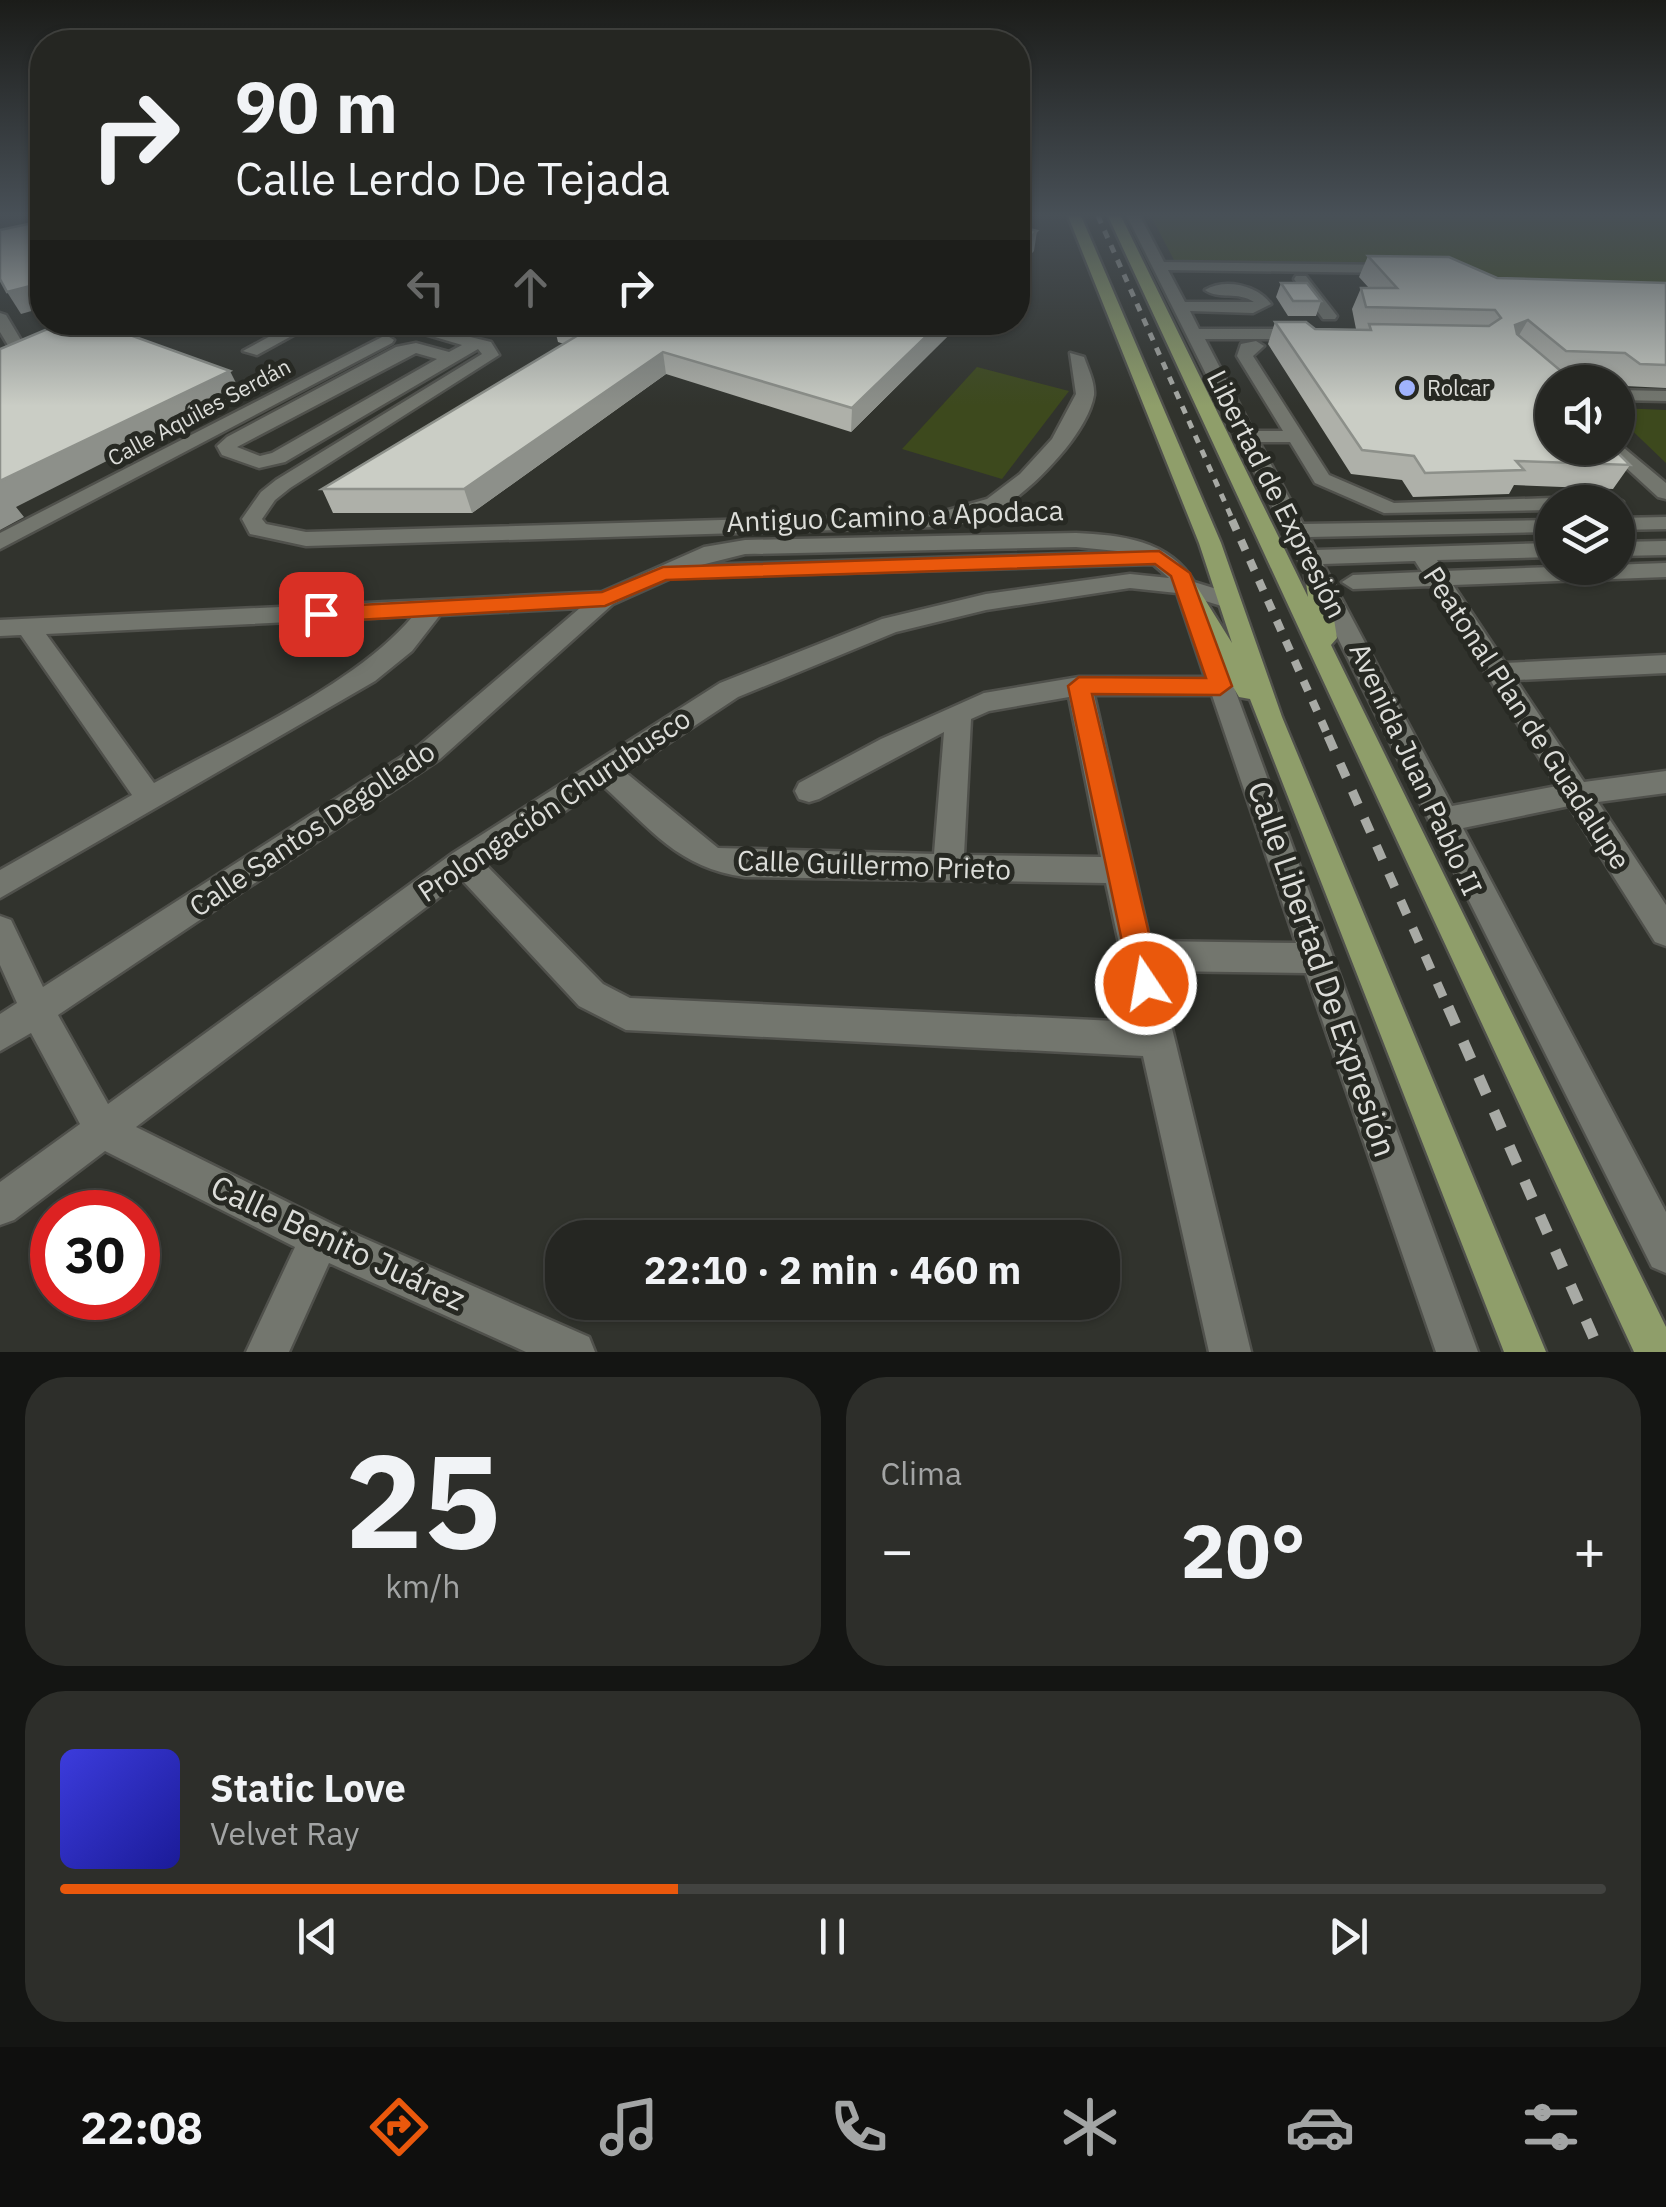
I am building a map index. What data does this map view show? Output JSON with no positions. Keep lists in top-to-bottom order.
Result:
{
  "streets": {
    "main road": ["Avenida Juan Pablo II"],
    "street": [
      "Calle Aquiles Serdán",
      "Libertad de Expresión",
      "Peatonal Plan de Guadalupe",
      "Prolongación Churubusco",
      "Calle Santos Degollado",
      "Calle Guillermo Prieto",
      "Calle Libertad De Expresión",
      "Calle Benito Juárez"
    ]
  },
  "crossings": [
    ["Prolongación Churubusco", "Calle Guillermo Prieto"],
    ["Prolongación Churubusco", "Calle Libertad De Expresión"],
    ["Prolongación Churubusco", "Calle Benito Juárez"]
  ],
  "places": ["Rolcar"],
  "page": {
    "turn": ["90 m", "Calle Lerdo De Tejada"],
    "limit": "30",
    "trip": "22:10 · 2 min · 460 m",
    "tile": [
      ["25", "km/h"],
      "Clima"
    ],
    "heat": ["−", "20°", "+"],
    "song": ["Static Love", "Velvet Ray"],
    "tabs": "22:08"
  }
}
